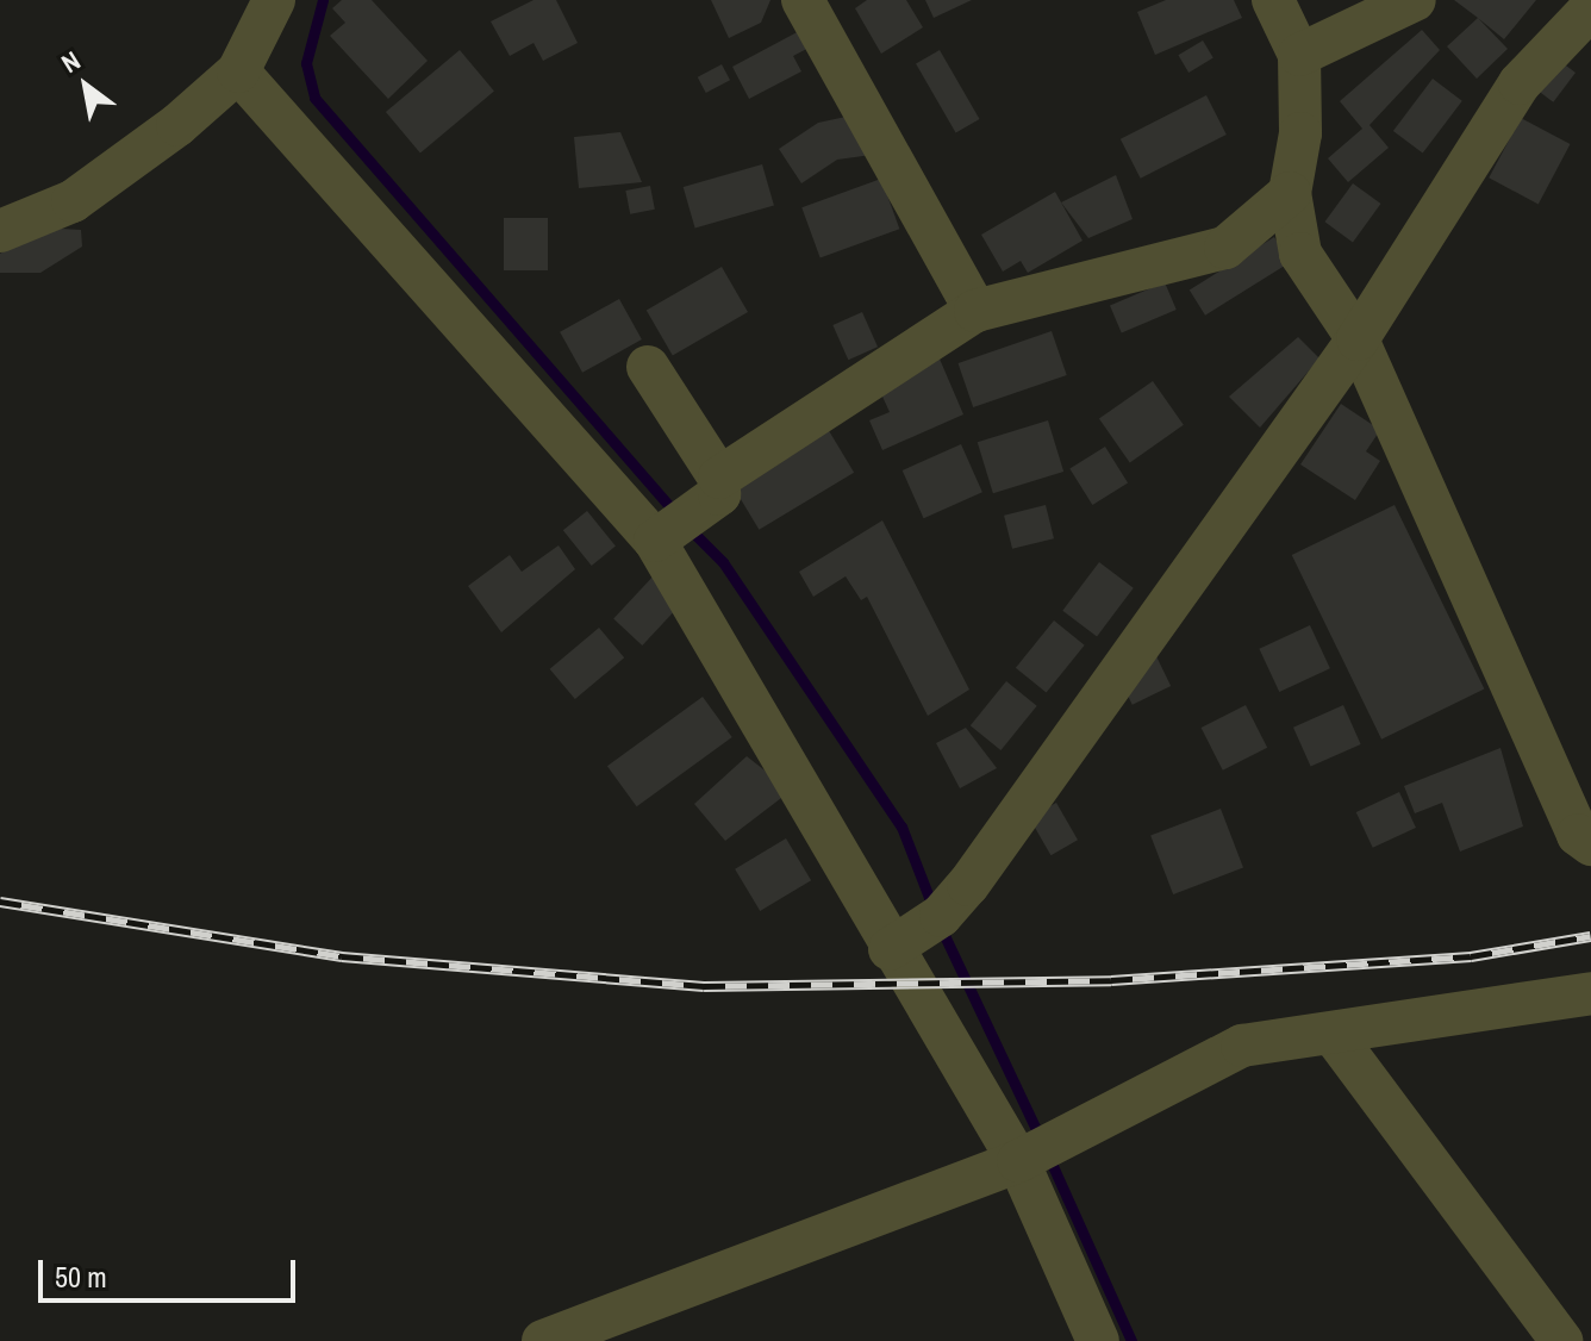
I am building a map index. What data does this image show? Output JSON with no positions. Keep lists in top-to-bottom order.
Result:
{
  "scale_bar": "50 m",
  "north": "top left"
}
